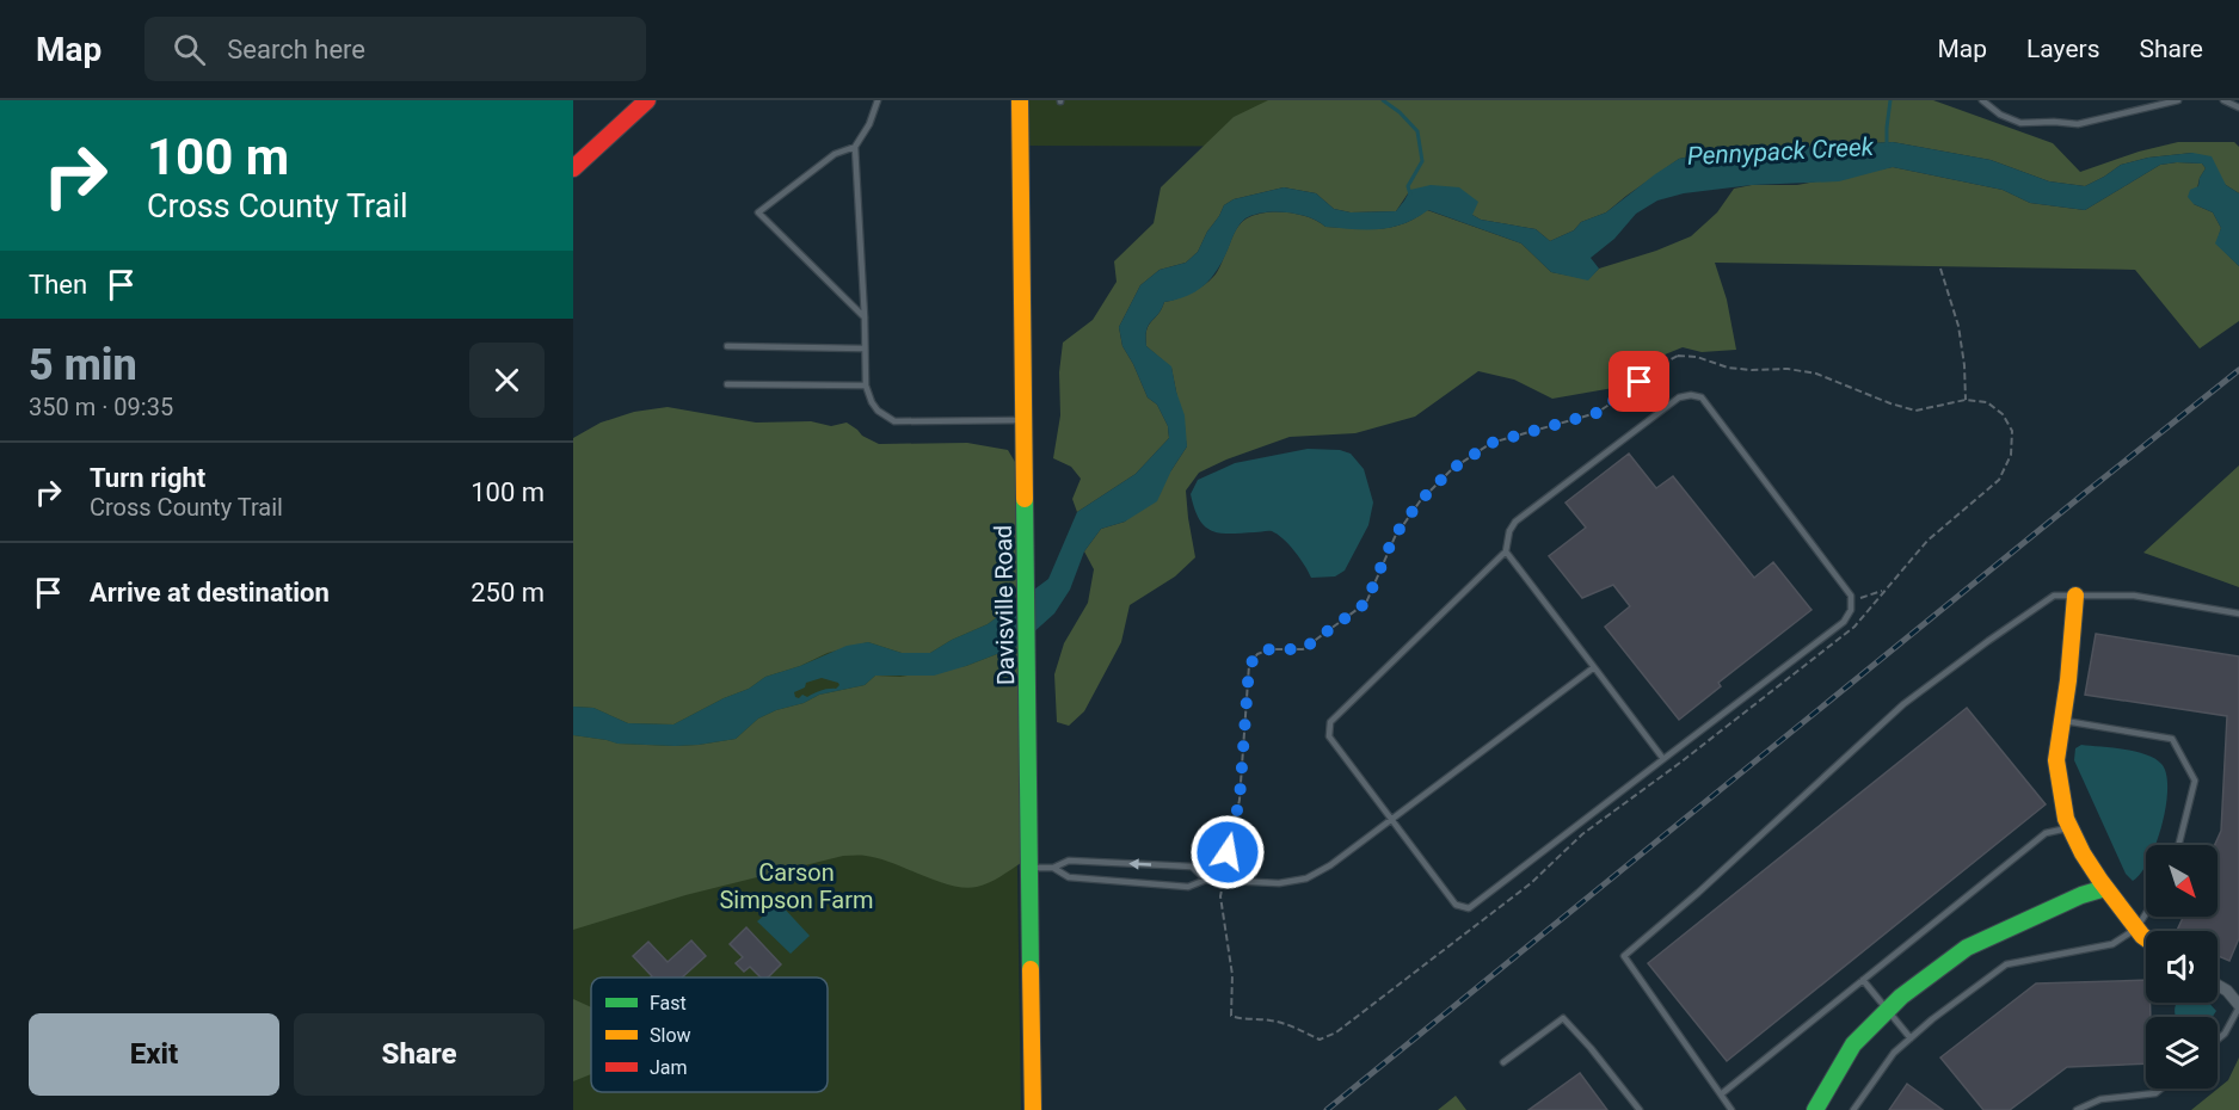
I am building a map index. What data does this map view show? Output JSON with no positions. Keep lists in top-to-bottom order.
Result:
{
  "streets": {
    "street": ["Davisville Road"]
  },
  "water": ["Pennypack Creek"],
  "parks": ["Carson Simpson Farm"],
  "legend": ["Fast", "Slow", "Jam"],
  "north": "bottom right",
  "page": {
    "header": "Map",
    "search": "Search here",
    "nav": ["Map", "Layers", "Share"],
    "turn": ["100 m", "Cross County Trail"],
    "then": "Then",
    "heading": ["5 min", "350 m · 09:35"],
    "list": [
      {
        "name": "Turn right",
        "note": "Cross County Trail",
        "value": "100 m"
      },
      {
        "name": "Arrive at destination",
        "value": "250 m"
      }
    ],
    "buttons": ["Exit", "Share"]
  }
}
